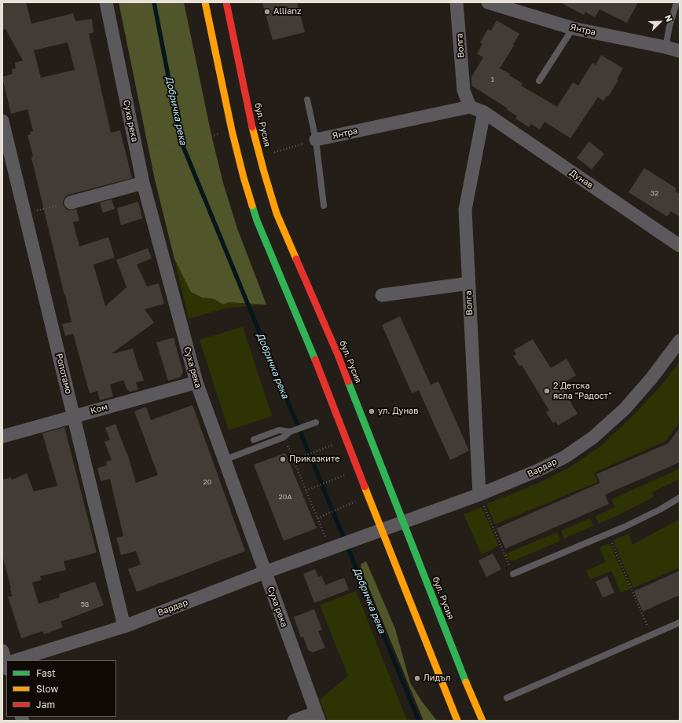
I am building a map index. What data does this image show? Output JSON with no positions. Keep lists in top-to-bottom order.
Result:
{
  "streets": {
    "main road": ["бул. Русия"],
    "street": [
      "Янтра",
      "Волга",
      "Суха река",
      "Дунав",
      "Ропотамо",
      "Ком",
      "Вардар"
    ]
  },
  "crossings": [
    ["Янтра", "Волга"],
    ["Волга", "Дунав"],
    ["Волга", "Вардар"],
    ["Суха река", "Ком"],
    ["Суха река", "Вардар"],
    ["бул. Русия", "Вардар"],
    ["Ропотамо", "Ком"],
    ["Ропотамо", "Вардар"]
  ],
  "water": ["Добричка река"],
  "places": [
    "Allianz",
    "2 Детска ясла \"Радост\"",
    "ул. Дунав",
    "Приказките",
    "Лидъл"
  ],
  "house_numbers": [
    "1",
    "32",
    "20",
    "20A",
    "58"
  ],
  "legend": ["Fast", "Slow", "Jam"],
  "north": "top right"
}
